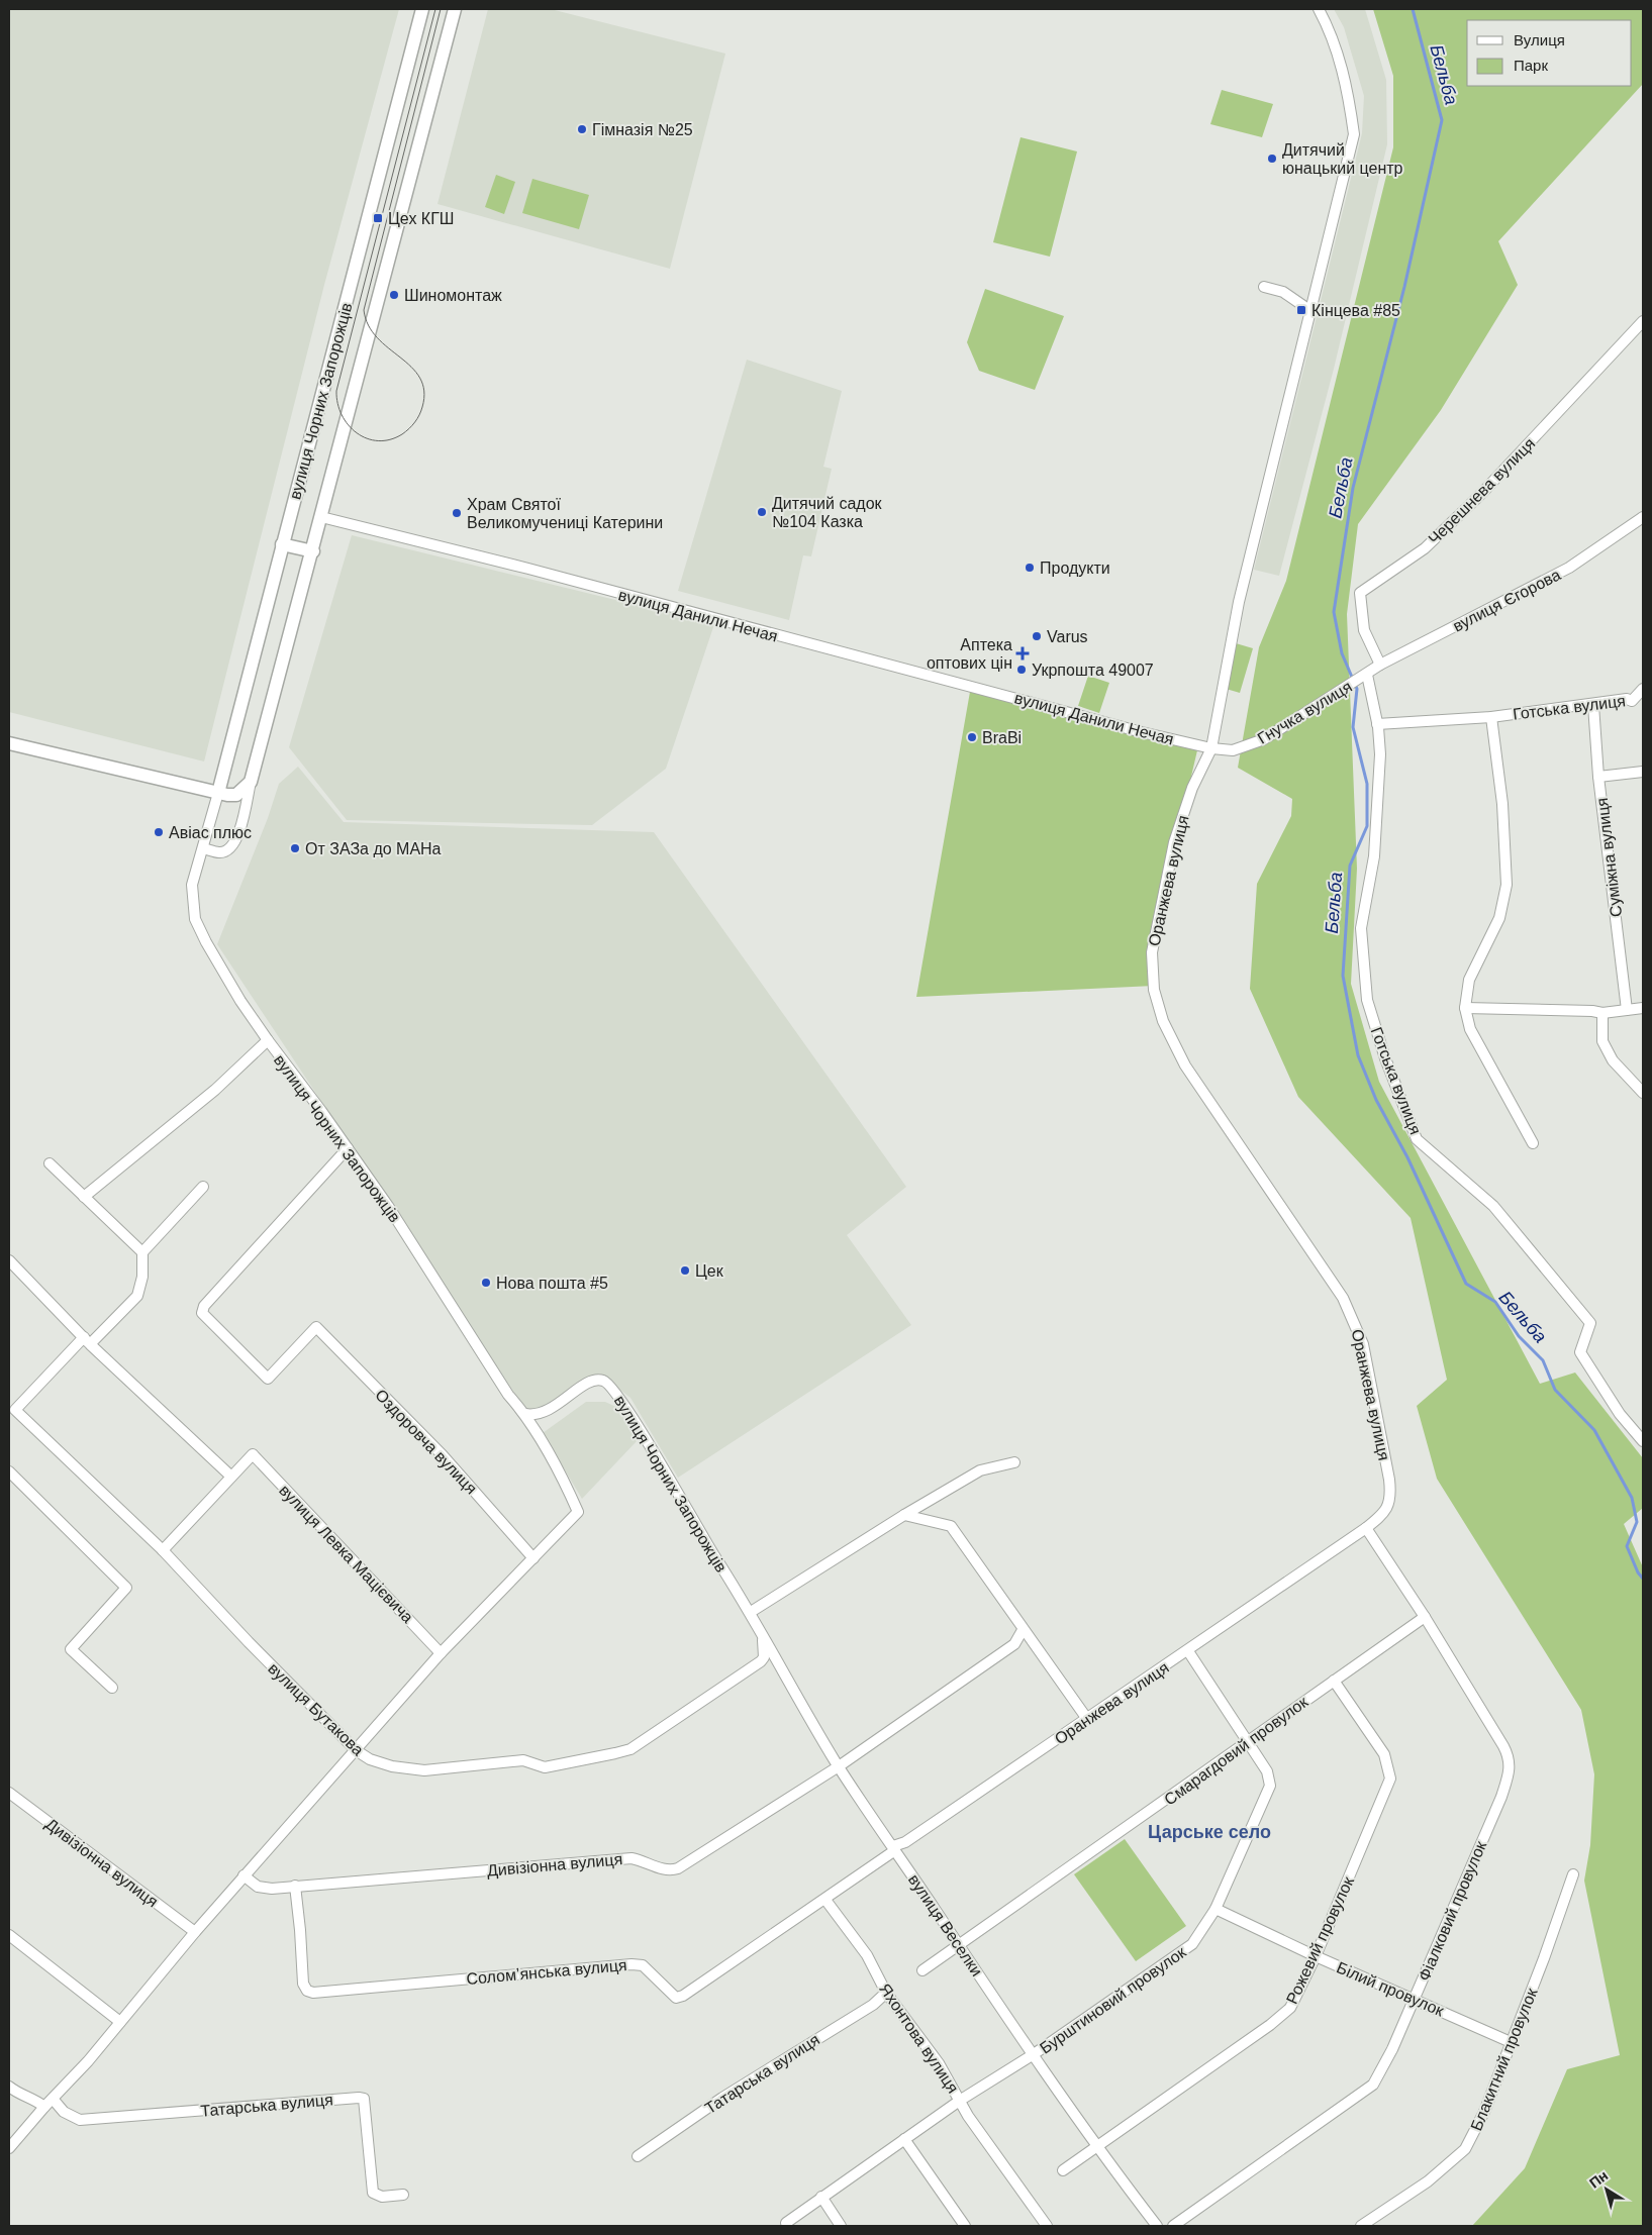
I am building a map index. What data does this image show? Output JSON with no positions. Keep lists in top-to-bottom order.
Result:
{
  "streets": {
    "main road": ["вулиця Чорних Запорожців"],
    "street": [
      "Черешнева вулиця",
      "вулиця Єгорова",
      "вулиця Данили Нечая",
      "Готська вулиця",
      "Гнучка вулиця",
      "Суміжна вулиця",
      "Оранжева вулиця",
      "Оздоровча вулиця",
      "вулиця Левка Мацієвича",
      "вулиця Бутакова",
      "Смарагдовий провулок",
      "Дивізіонна вулиця",
      "Фіалковий провулок",
      "вулиця Веселки",
      "Рожевий провулок",
      "Соломʼянська вулиця",
      "Білий провулок",
      "Бурштиновий провулок",
      "Яхонтова вулиця",
      "Блакитний провулок",
      "Татарська вулиця"
    ]
  },
  "crossings": [
    ["вулиця Чорних Запорожців", "вулиця Данили Нечая"],
    ["вулиця Чорних Запорожців", "Оздоровча вулиця"],
    ["вулиця Чорних Запорожців", "вулиця Веселки"],
    ["Черешнева вулиця", "вулиця Єгорова"],
    ["вулиця Єгорова", "Готська вулиця"],
    ["вулиця Єгорова", "Гнучка вулиця"],
    ["вулиця Данили Нечая", "Гнучка вулиця"],
    ["вулиця Данили Нечая", "Оранжева вулиця"],
    ["Готська вулиця", "Гнучка вулиця"],
    ["Готська вулиця", "Суміжна вулиця"],
    ["Гнучка вулиця", "Оранжева вулиця"],
    ["Оранжева вулиця", "Фіалковий провулок"],
    ["Оранжева вулиця", "вулиця Веселки"],
    ["Оранжева вулиця", "Соломʼянська вулиця"],
    ["Оранжева вулиця", "Бурштиновий провулок"],
    ["вулиця Бутакова", "вулиця Веселки"],
    ["Смарагдовий провулок", "Фіалковий провулок"],
    ["Смарагдовий провулок", "вулиця Веселки"],
    ["Смарагдовий провулок", "Рожевий провулок"],
    ["Смарагдовий провулок", "Бурштиновий провулок"],
    ["Дивізіонна вулиця", "вулиця Веселки"],
    ["Дивізіонна вулиця", "Соломʼянська вулиця"],
    ["Фіалковий провулок", "Білий провулок"],
    ["вулиця Веселки", "Рожевий провулок"],
    ["вулиця Веселки", "Соломʼянська вулиця"],
    ["вулиця Веселки", "Бурштиновий провулок"],
    ["Рожевий провулок", "Білий провулок"],
    ["Соломʼянська вулиця", "Яхонтова вулиця"],
    ["Білий провулок", "Бурштиновий провулок"],
    ["Білий провулок", "Блакитний провулок"],
    ["Бурштиновий провулок", "Яхонтова вулиця"],
    ["Яхонтова вулиця", "Татарська вулиця"]
  ],
  "districts": ["Царське село"],
  "water": ["Бельба"],
  "places": {
    "other": [
      "Гімназія №25",
      "Дитячий юнацький центр",
      "Шиномонтаж",
      "Дитячий садок №104 Казка",
      "Храм Святої Великомучениці Катерини",
      "Продукти",
      "Varus",
      "Укрпошта 49007",
      "BraBi",
      "Авіас плюс",
      "От ЗАЗа до МАНа",
      "Цек",
      "Нова пошта #5"
    ],
    "transit": ["Цех КГШ", "Кінцева #85"],
    "health": ["Аптека оптових цін"]
  },
  "legend": ["Вулиця", "Парк"],
  "north": "top left"
}
